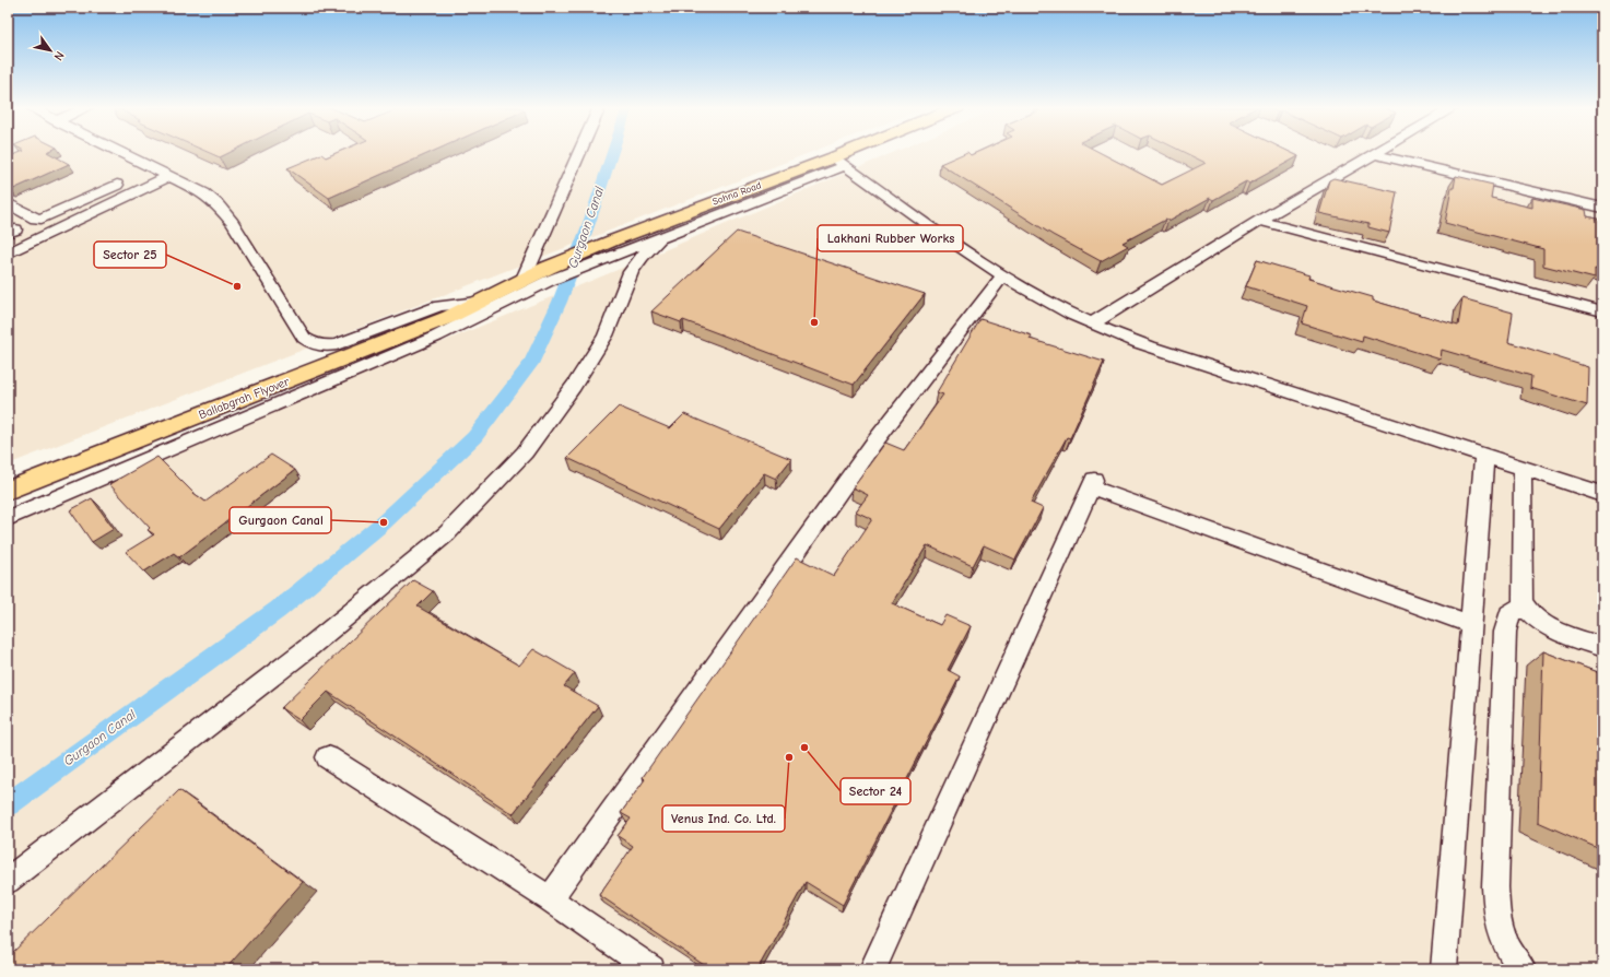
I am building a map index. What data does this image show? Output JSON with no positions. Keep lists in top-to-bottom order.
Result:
{
  "streets": {
    "main road": ["Sohna Road", "Ballabgrah Flyover"]
  },
  "crossings": [
    ["Sohna Road", "Ballabgrah Flyover"]
  ],
  "water": ["Gurgaon Canal"],
  "places": [
    "Sector 25",
    "Lakhani Rubber Works",
    "Gurgaon Canal",
    "Sector 24",
    "Venus Ind. Co. Ltd."
  ],
  "north": "bottom right"
}
